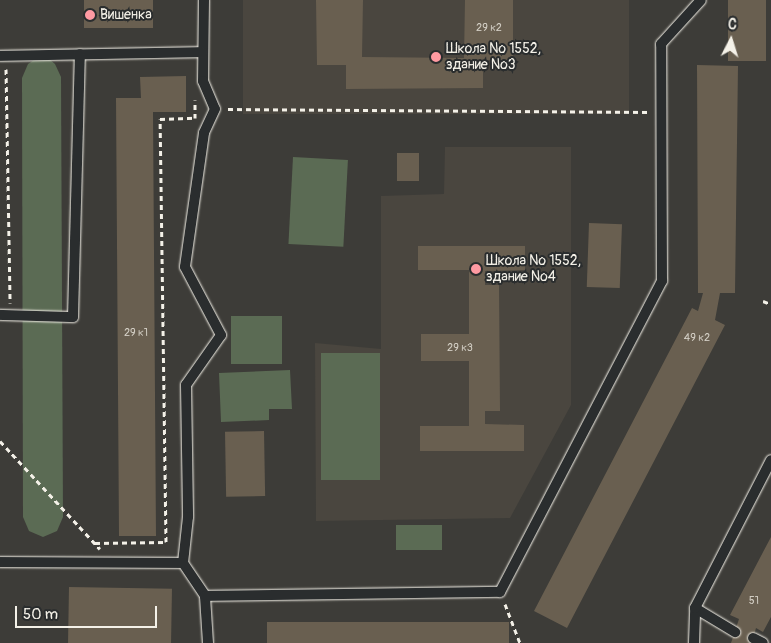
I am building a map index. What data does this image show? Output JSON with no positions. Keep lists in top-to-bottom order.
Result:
{
  "places": ["Вишенка", "Школа № 1552, здание №3", "Школа № 1552, здание №4"],
  "house_numbers": [
    "29 к2",
    "29 к1",
    "49 к2",
    "29 к3",
    "51"
  ],
  "scale_bar": "50 m",
  "north": "top"
}
